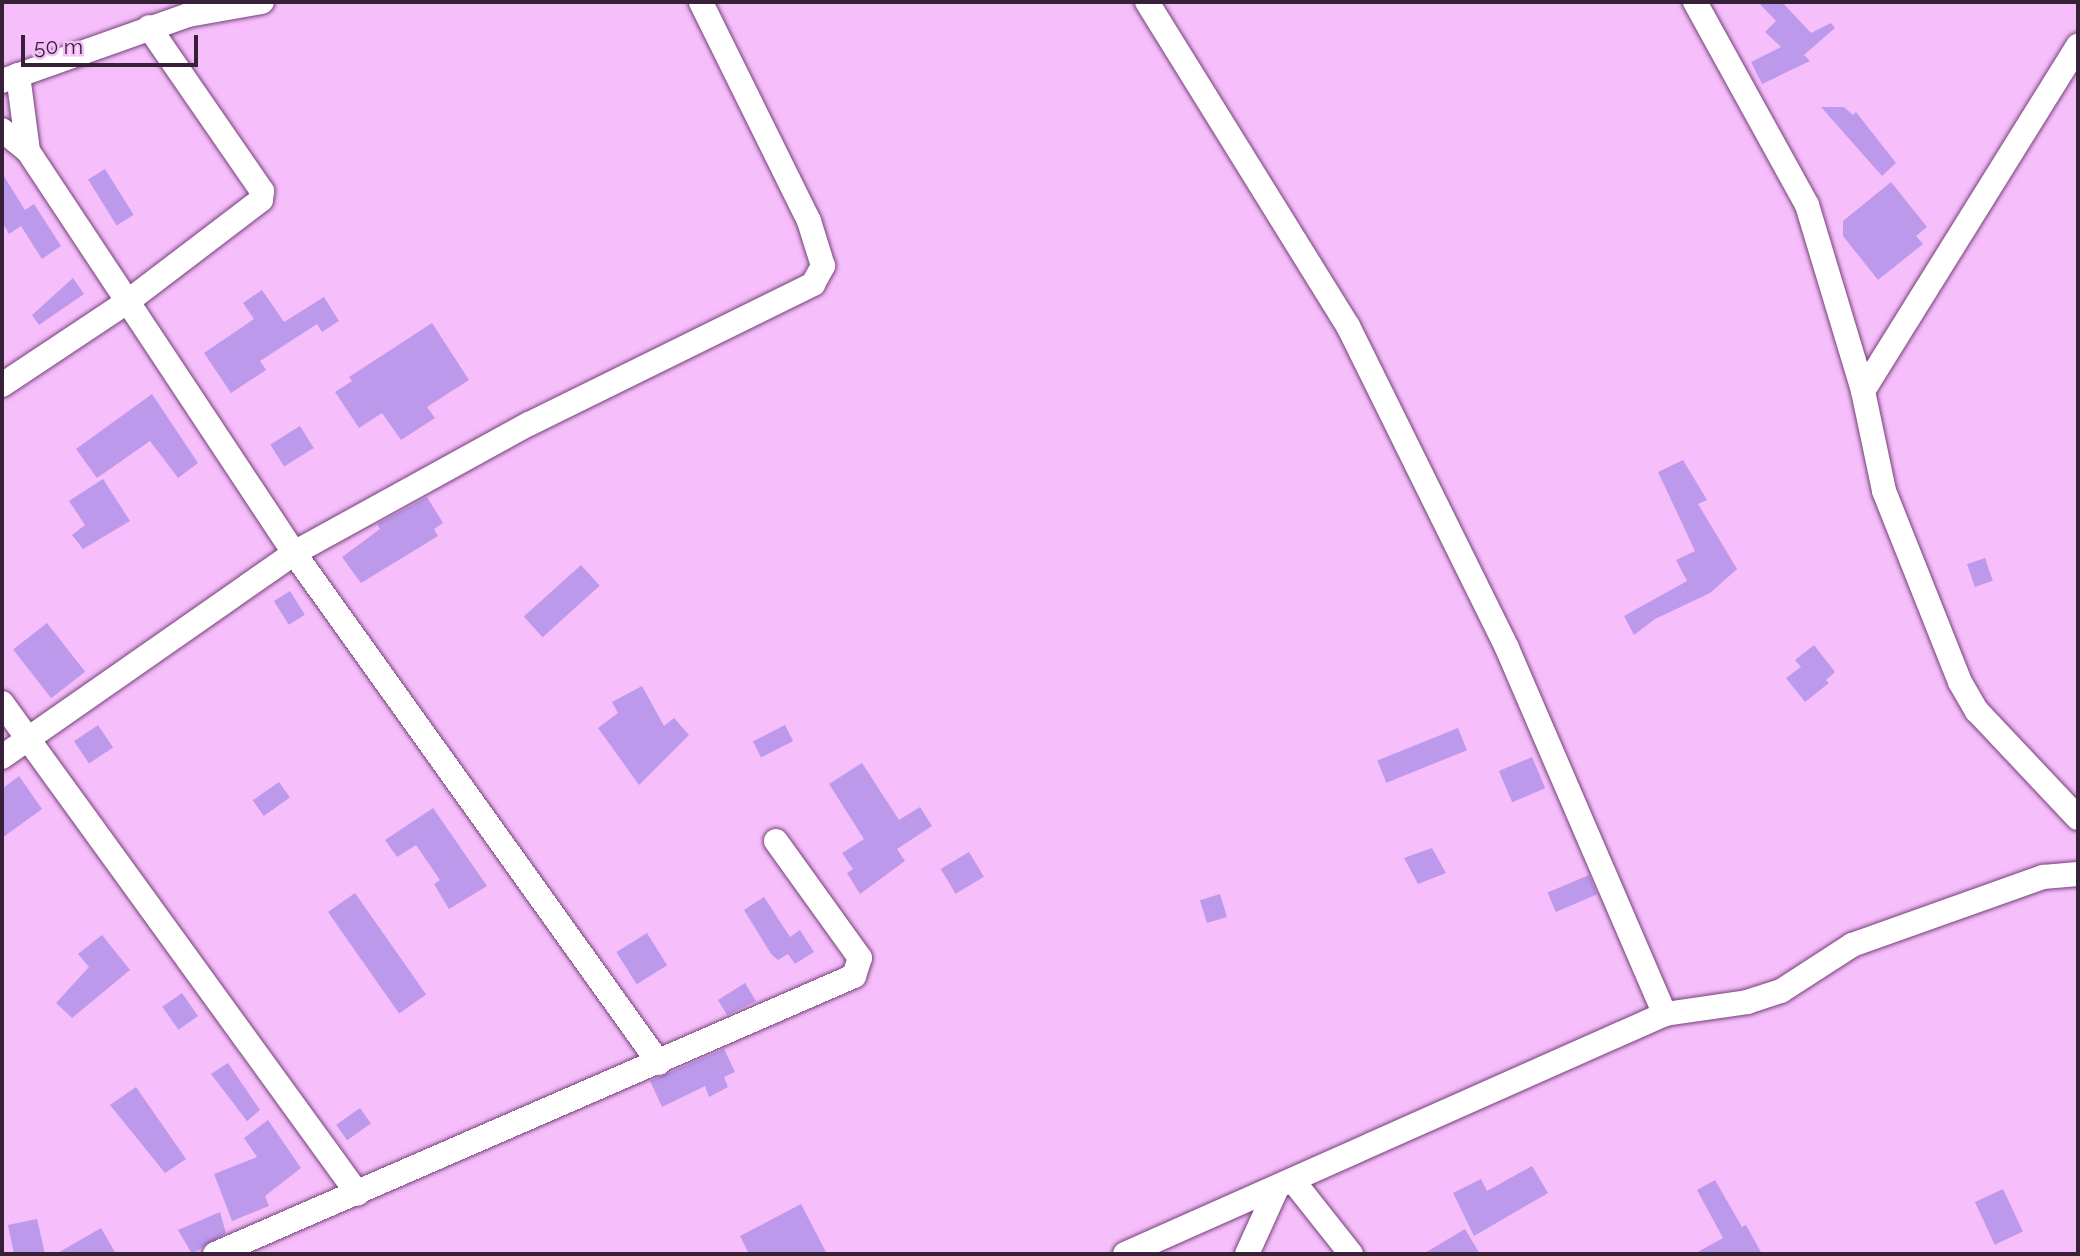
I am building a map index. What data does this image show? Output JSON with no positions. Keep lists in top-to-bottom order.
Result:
{
  "scale_bar": "50 m"
}
